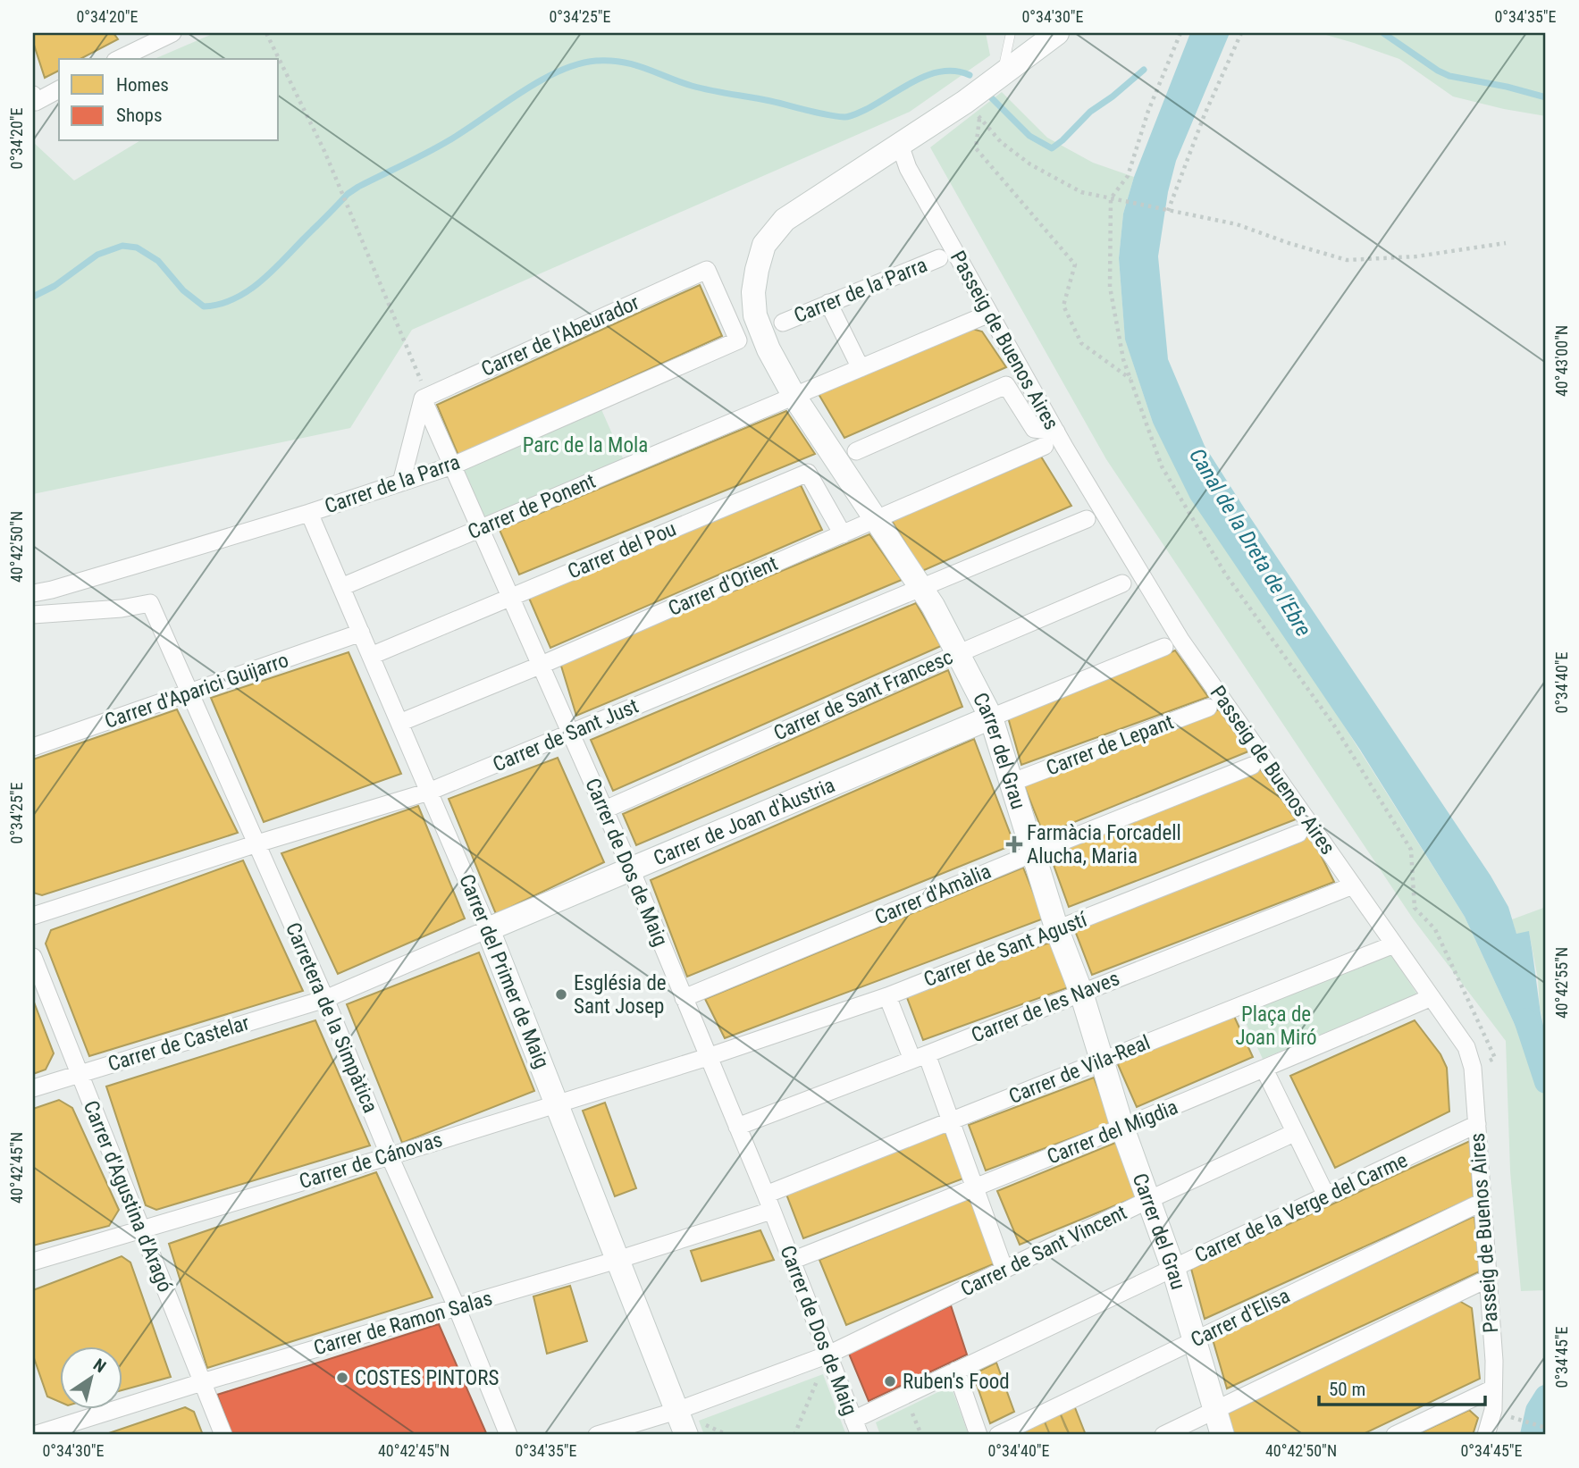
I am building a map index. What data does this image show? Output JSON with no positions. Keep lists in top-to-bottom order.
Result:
{
  "streets": {
    "street": [
      "Carrer de la Parra",
      "Carrer de l'Abeurador",
      "Passeig de Buenos Aires",
      "Carrer de Ponent",
      "Carrer del Pou",
      "Carrer d'Orient",
      "Carrer d'Aparici Guijarro",
      "Carrer de Sant Francesc",
      "Carrer de Sant Just",
      "Carrer de Lepant",
      "Carrer del Grau",
      "Carrer de Joan d'Àustria",
      "Carrer de Dos de Maig",
      "Carrer d'Amàlia",
      "Carrer de Sant Agustí",
      "Carrer del Primer de Maig",
      "Carrer de les Naves",
      "Carretera de la Simpàtica",
      "Carrer de Castelar",
      "Carrer de Vila-Real",
      "Carrer del Migdia",
      "Carrer de Cánovas",
      "Carrer d'Agustina d'Aragó",
      "Carrer de la Verge del Carme",
      "Carrer de Sant Vincent",
      "Carrer d'Elisa",
      "Carrer de Ramon Salas"
    ]
  },
  "crossings": [
    ["Carrer de la Parra", "Carrer de l'Abeurador"],
    ["Carrer de la Parra", "Carrer de Dos de Maig"],
    ["Carrer de la Parra", "Carrer del Primer de Maig"],
    ["Carrer de l'Abeurador", "Carrer de Dos de Maig"],
    ["Passeig de Buenos Aires", "Carrer de Ponent"],
    ["Passeig de Buenos Aires", "Carrer del Grau"],
    ["Passeig de Buenos Aires", "Carrer de les Naves"],
    ["Passeig de Buenos Aires", "Carrer de Vila-Real"],
    ["Passeig de Buenos Aires", "Carrer del Migdia"],
    ["Passeig de Buenos Aires", "Carrer de la Verge del Carme"],
    ["Passeig de Buenos Aires", "Carrer d'Elisa"],
    ["Carrer de Ponent", "Carrer del Grau"],
    ["Carrer de Ponent", "Carrer de Dos de Maig"],
    ["Carrer de Ponent", "Carrer del Primer de Maig"],
    ["Carrer del Pou", "Carrer d'Orient"],
    ["Carrer del Pou", "Carrer de Dos de Maig"],
    ["Carrer del Pou", "Carrer del Primer de Maig"],
    ["Carrer d'Orient", "Carrer del Grau"],
    ["Carrer d'Orient", "Carrer de Dos de Maig"],
    ["Carrer d'Orient", "Carrer del Primer de Maig"],
    ["Carrer d'Aparici Guijarro", "Carrer del Primer de Maig"],
    ["Carrer d'Aparici Guijarro", "Carretera de la Simpàtica"],
    ["Carrer de Sant Francesc", "Carrer del Grau"],
    ["Carrer de Sant Francesc", "Carrer de Dos de Maig"],
    ["Carrer de Sant Just", "Carrer del Grau"],
    ["Carrer de Sant Just", "Carrer de Dos de Maig"],
    ["Carrer de Sant Just", "Carrer del Primer de Maig"],
    ["Carrer de Sant Just", "Carretera de la Simpàtica"],
    ["Carrer de Lepant", "Carrer del Grau"],
    ["Carrer del Grau", "Carrer de Joan d'Àustria"],
    ["Carrer del Grau", "Carrer d'Amàlia"],
    ["Carrer del Grau", "Carrer de Sant Agustí"],
    ["Carrer del Grau", "Carrer de les Naves"],
    ["Carrer del Grau", "Carrer de Vila-Real"],
    ["Carrer del Grau", "Carrer del Migdia"],
    ["Carrer del Grau", "Carrer de la Verge del Carme"],
    ["Carrer del Grau", "Carrer de Sant Vincent"],
    ["Carrer del Grau", "Carrer d'Elisa"],
    ["Carrer de Joan d'Àustria", "Carrer de Dos de Maig"],
    ["Carrer de Joan d'Àustria", "Carrer del Primer de Maig"],
    ["Carrer de Joan d'Àustria", "Carretera de la Simpàtica"],
    ["Carrer de Joan d'Àustria", "Carrer de Castelar"],
    ["Carrer de Dos de Maig", "Carrer d'Amàlia"],
    ["Carrer de Dos de Maig", "Carrer de Sant Agustí"],
    ["Carrer de Dos de Maig", "Carrer de les Naves"],
    ["Carrer de Dos de Maig", "Carrer de Vila-Real"],
    ["Carrer de Dos de Maig", "Carrer del Migdia"],
    ["Carrer de Dos de Maig", "Carrer de Cánovas"],
    ["Carrer de Dos de Maig", "Carrer de la Verge del Carme"],
    ["Carrer de Dos de Maig", "Carrer de Sant Vincent"],
    ["Carrer de Dos de Maig", "Carrer de Ramon Salas"],
    ["Carrer de Sant Agustí", "Carrer de Cánovas"],
    ["Carrer del Primer de Maig", "Carrer de Cánovas"],
    ["Carrer del Primer de Maig", "Carrer de Sant Vincent"],
    ["Carrer del Primer de Maig", "Carrer de Ramon Salas"],
    ["Carretera de la Simpàtica", "Carrer de Castelar"],
    ["Carretera de la Simpàtica", "Carrer de Cánovas"],
    ["Carretera de la Simpàtica", "Carrer de Ramon Salas"],
    ["Carrer de Castelar", "Carrer d'Agustina d'Aragó"],
    ["Carrer de Vila-Real", "Carrer de Ramon Salas"],
    ["Carrer de Cánovas", "Carrer d'Agustina d'Aragó"],
    ["Carrer d'Agustina d'Aragó", "Carrer de Ramon Salas"]
  ],
  "water": ["Canal de la Dreta de l'Ebre"],
  "parks": ["Parc de la Mola", "Plaça de Joan Miró"],
  "places": {
    "health": ["Farmàcia Forcadell Alucha, Maria"],
    "other": ["Església de Sant Josep", "COSTES PINTORS", "Ruben's Food"]
  },
  "legend": ["Homes", "Shops"],
  "scale_bar": "50 m",
  "north": "top right",
  "coordinates": [
    "0°34'20\"E",
    "0°34'25\"E",
    "0°34'30\"E",
    "0°34'35\"E",
    "40°43'00\"N",
    "40°42'50\"N",
    "0°34'40\"E",
    "40°42'55\"N",
    "40°42'45\"N",
    "0°34'45\"E"
  ]
}
